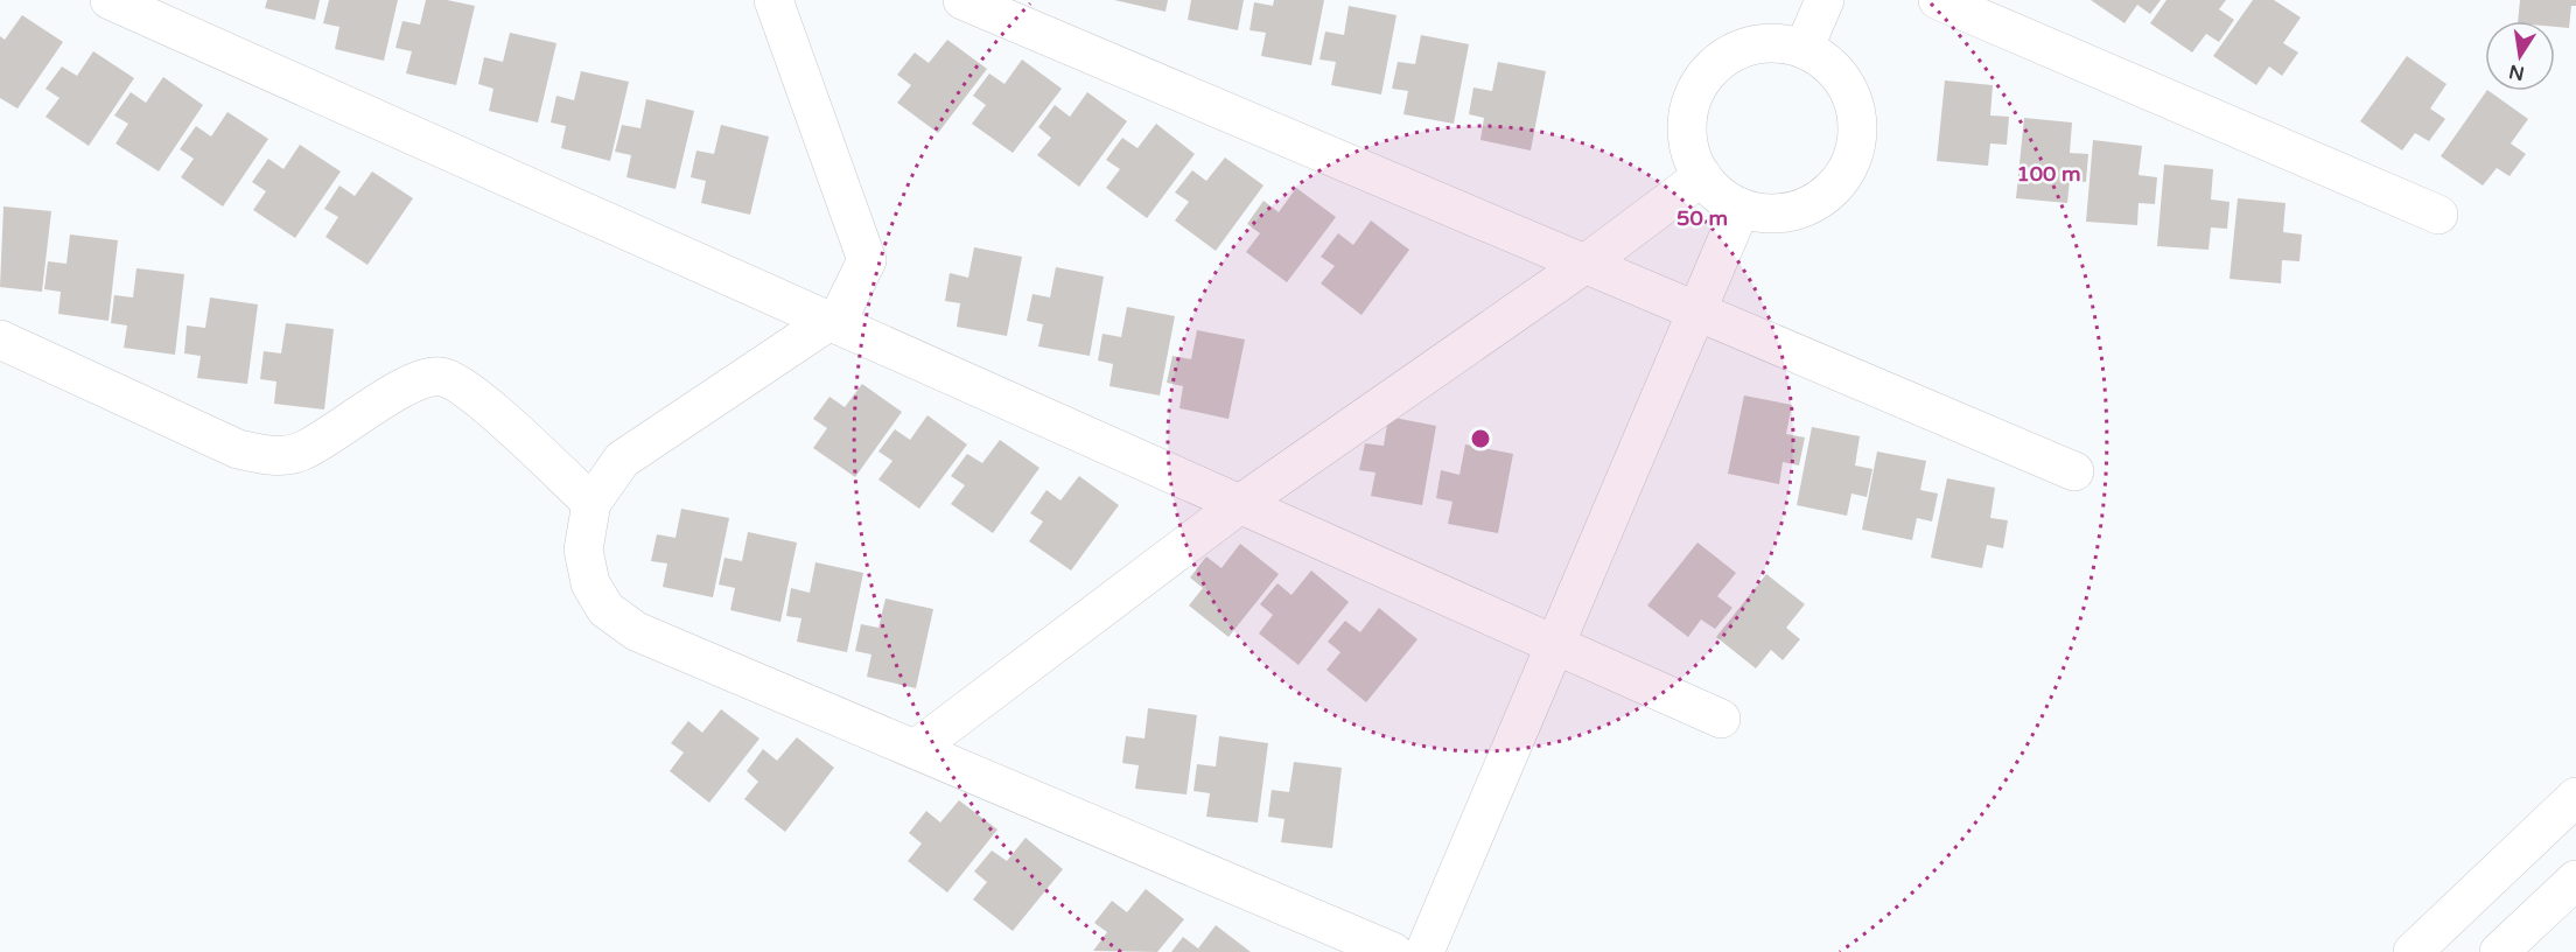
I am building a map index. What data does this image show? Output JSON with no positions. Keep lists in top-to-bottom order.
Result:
{
  "north": "bottom",
  "rings": ["100 m", "50 m"]
}
